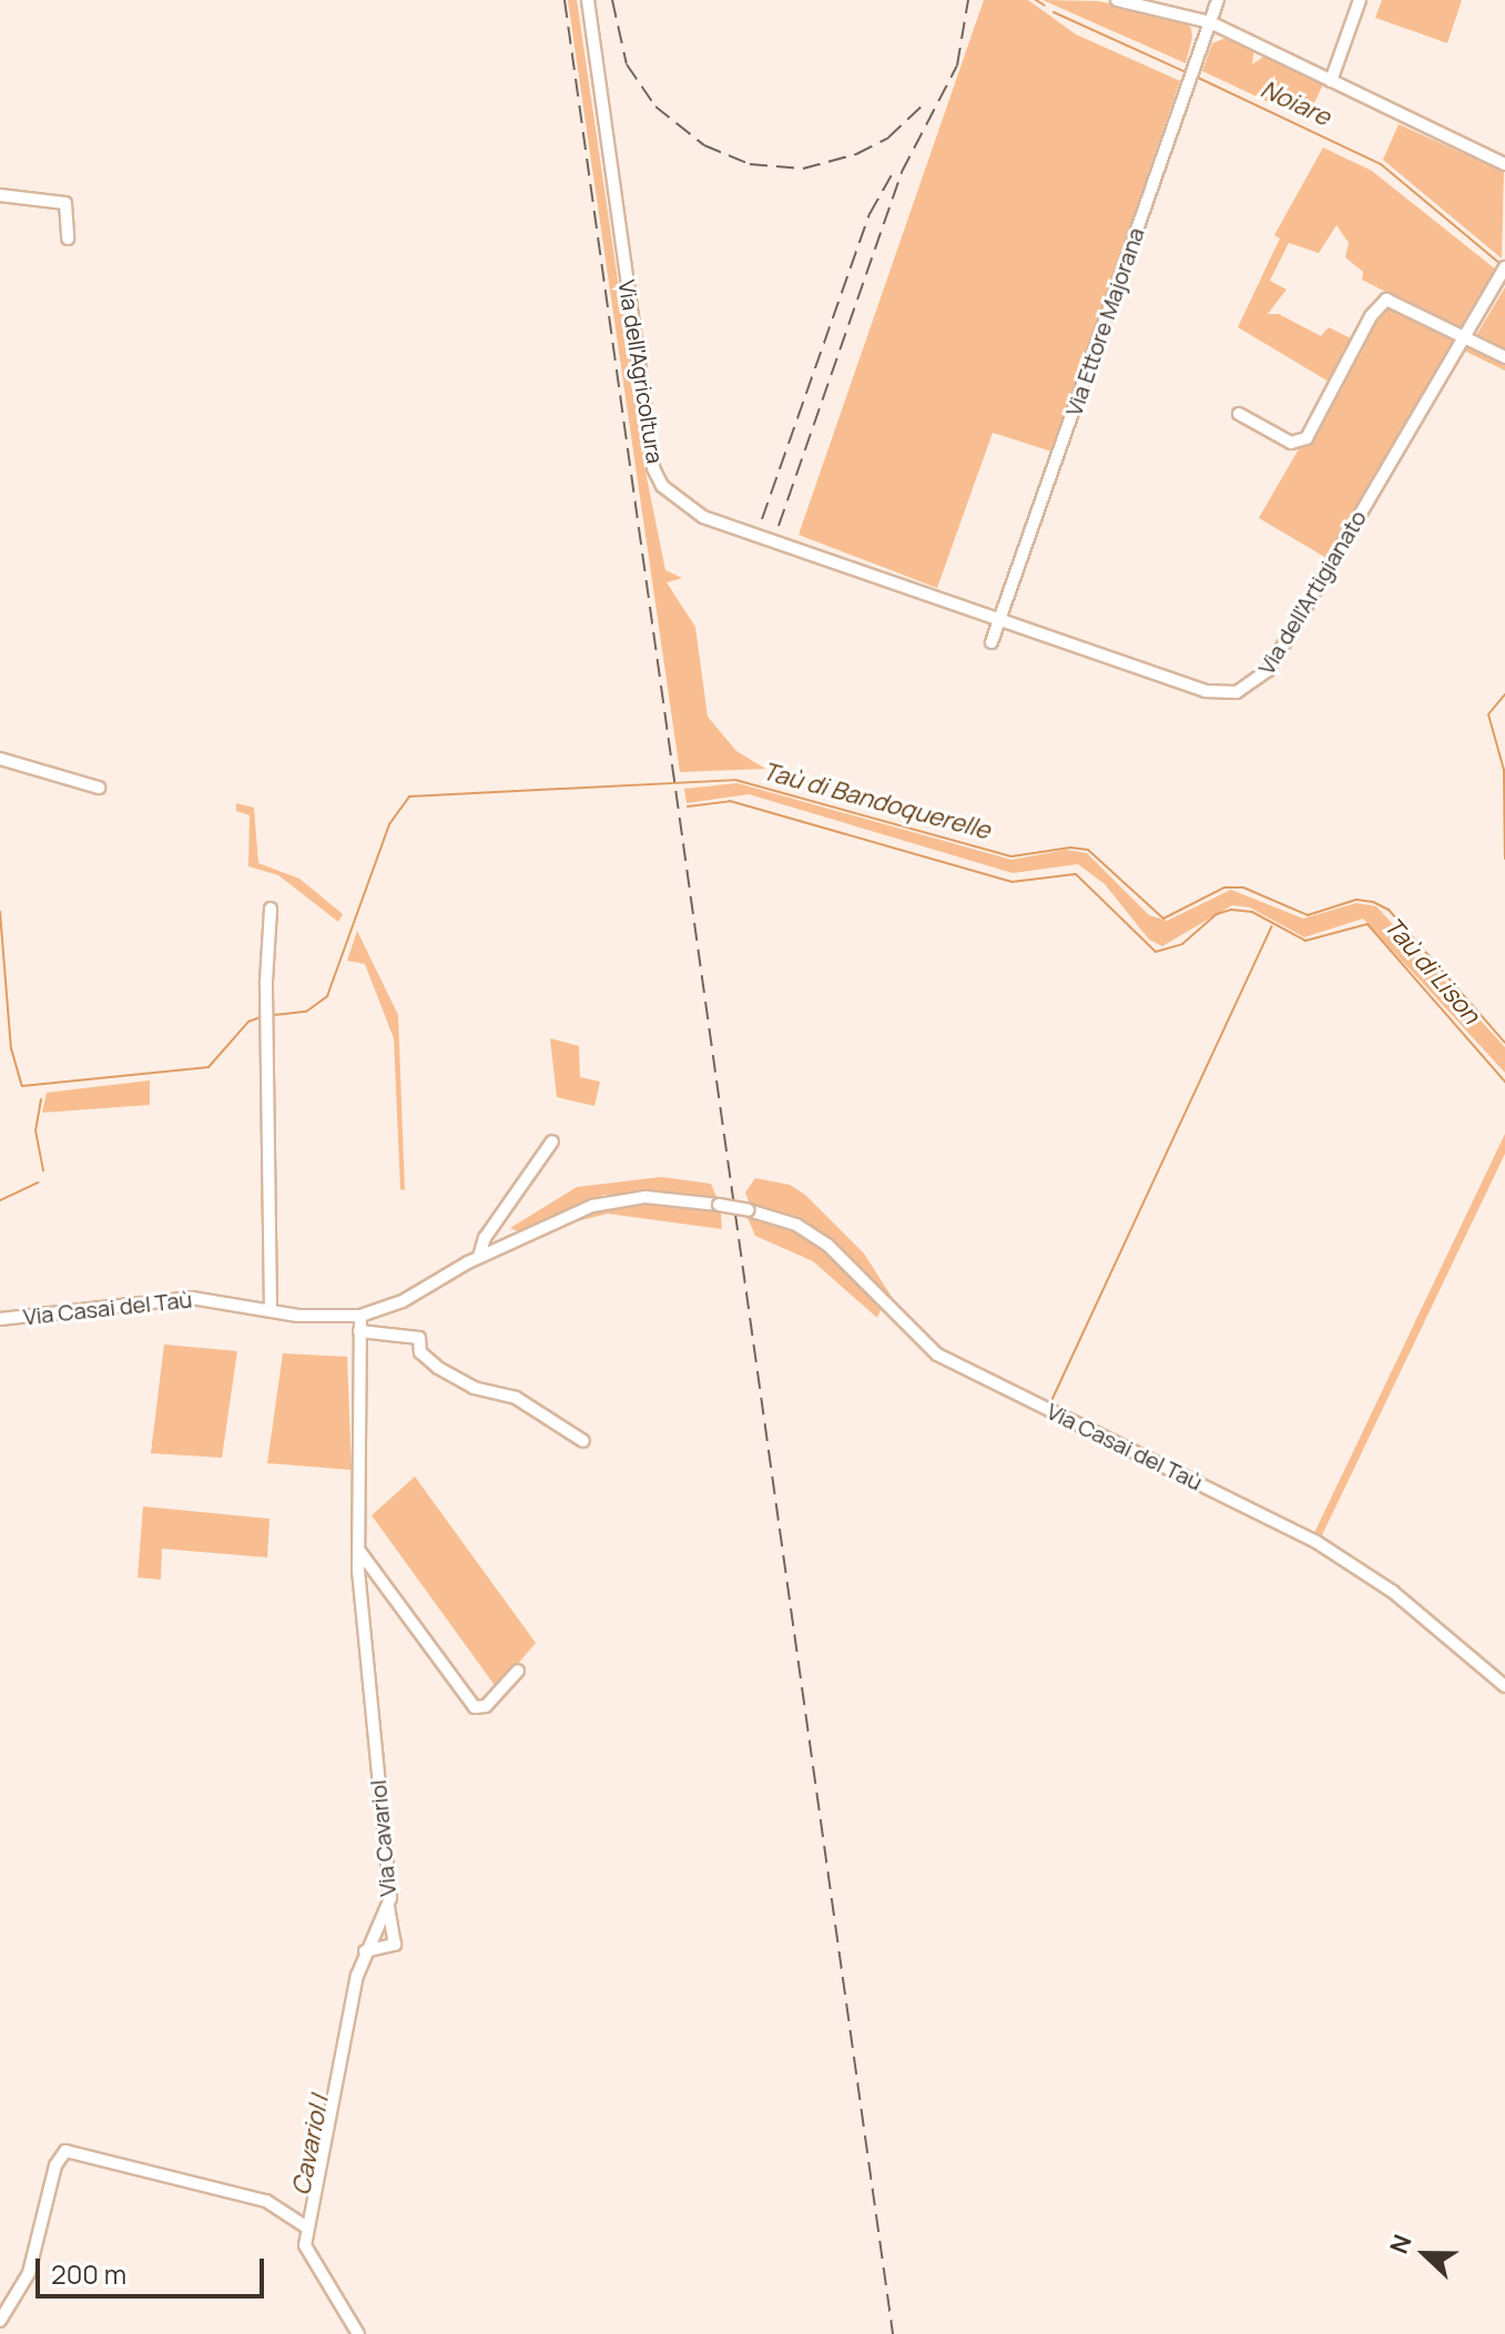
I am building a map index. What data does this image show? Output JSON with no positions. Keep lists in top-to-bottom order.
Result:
{
  "streets": {
    "street": [
      "Via Ettore Majorana",
      "Via dell'Agricoltura",
      "Via dell'Artigianato",
      "Via Casai del Taù",
      "Via Cavariol"
    ]
  },
  "crossings": [
    ["Via Ettore Majorana", "Via dell'Agricoltura"],
    ["Via Ettore Majorana", "Via dell'Artigianato"],
    ["Via dell'Agricoltura", "Via dell'Artigianato"],
    ["Via Casai del Taù", "Via Cavariol"]
  ],
  "water": [
    "Noiare",
    "Taù di Bandoquerelle",
    "Taù di Lison",
    "Cavariol I"
  ],
  "scale_bar": "200 m",
  "north": "left"
}
